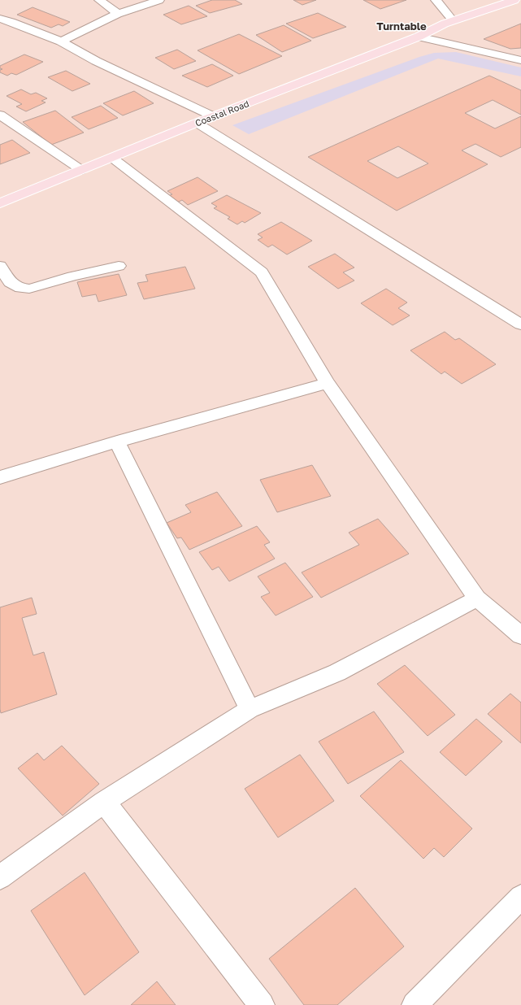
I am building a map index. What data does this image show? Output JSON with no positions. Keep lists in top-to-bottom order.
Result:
{
  "streets": {
    "main road": ["Coastal Road"]
  },
  "districts": ["Turntable"]
}
